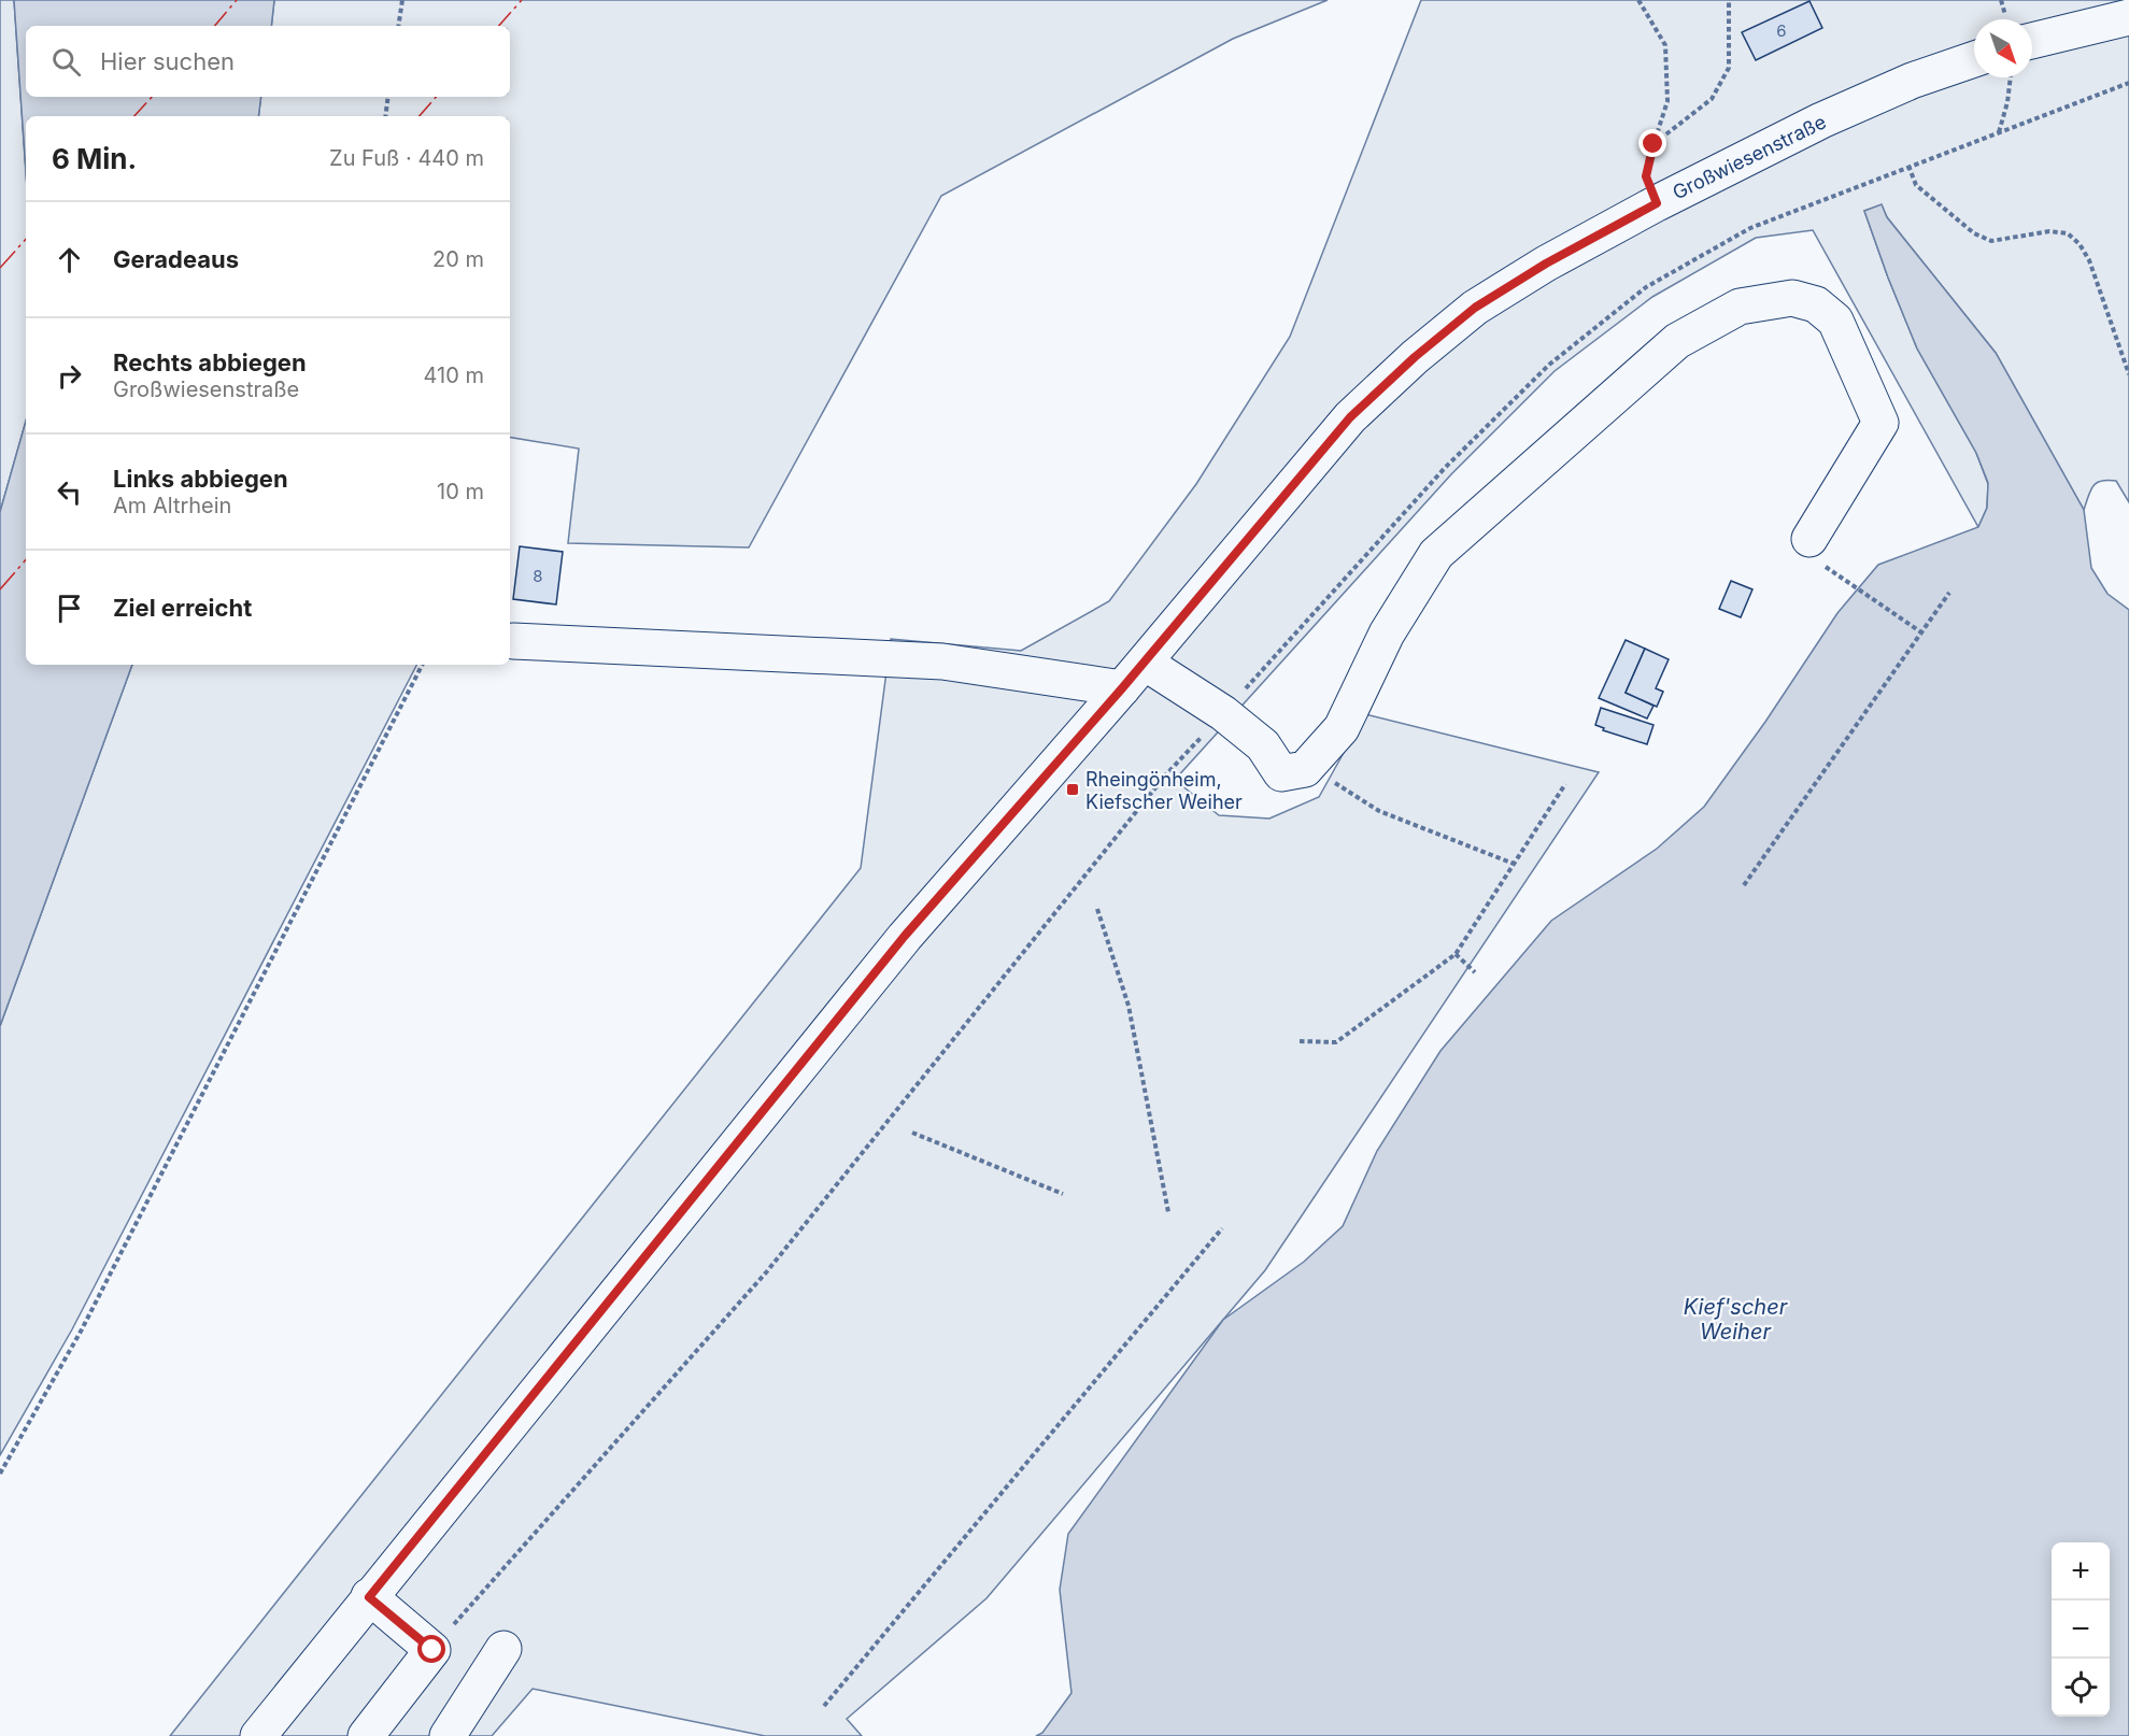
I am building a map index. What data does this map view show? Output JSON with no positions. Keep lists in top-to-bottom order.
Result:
{
  "streets": {
    "street": ["Großwiesenstraße"]
  },
  "water": ["Kief'scher Weiher"],
  "places": {
    "transit": ["Rheingönheim, Kiefscher Weiher"]
  },
  "house_numbers": ["6", "8"],
  "north": "bottom right",
  "page": {
    "search": "Hier suchen",
    "heading": ["6 Min.", "Zu Fuß · 440 m"],
    "list": [
      ["Geradeaus", "20 m"],
      ["Rechts abbiegen", "Großwiesenstraße", "410 m"],
      ["Links abbiegen", "Am Altrhein", "10 m"],
      "Ziel erreicht"
    ],
    "map_buttons": ["+", "−"]
  }
}
